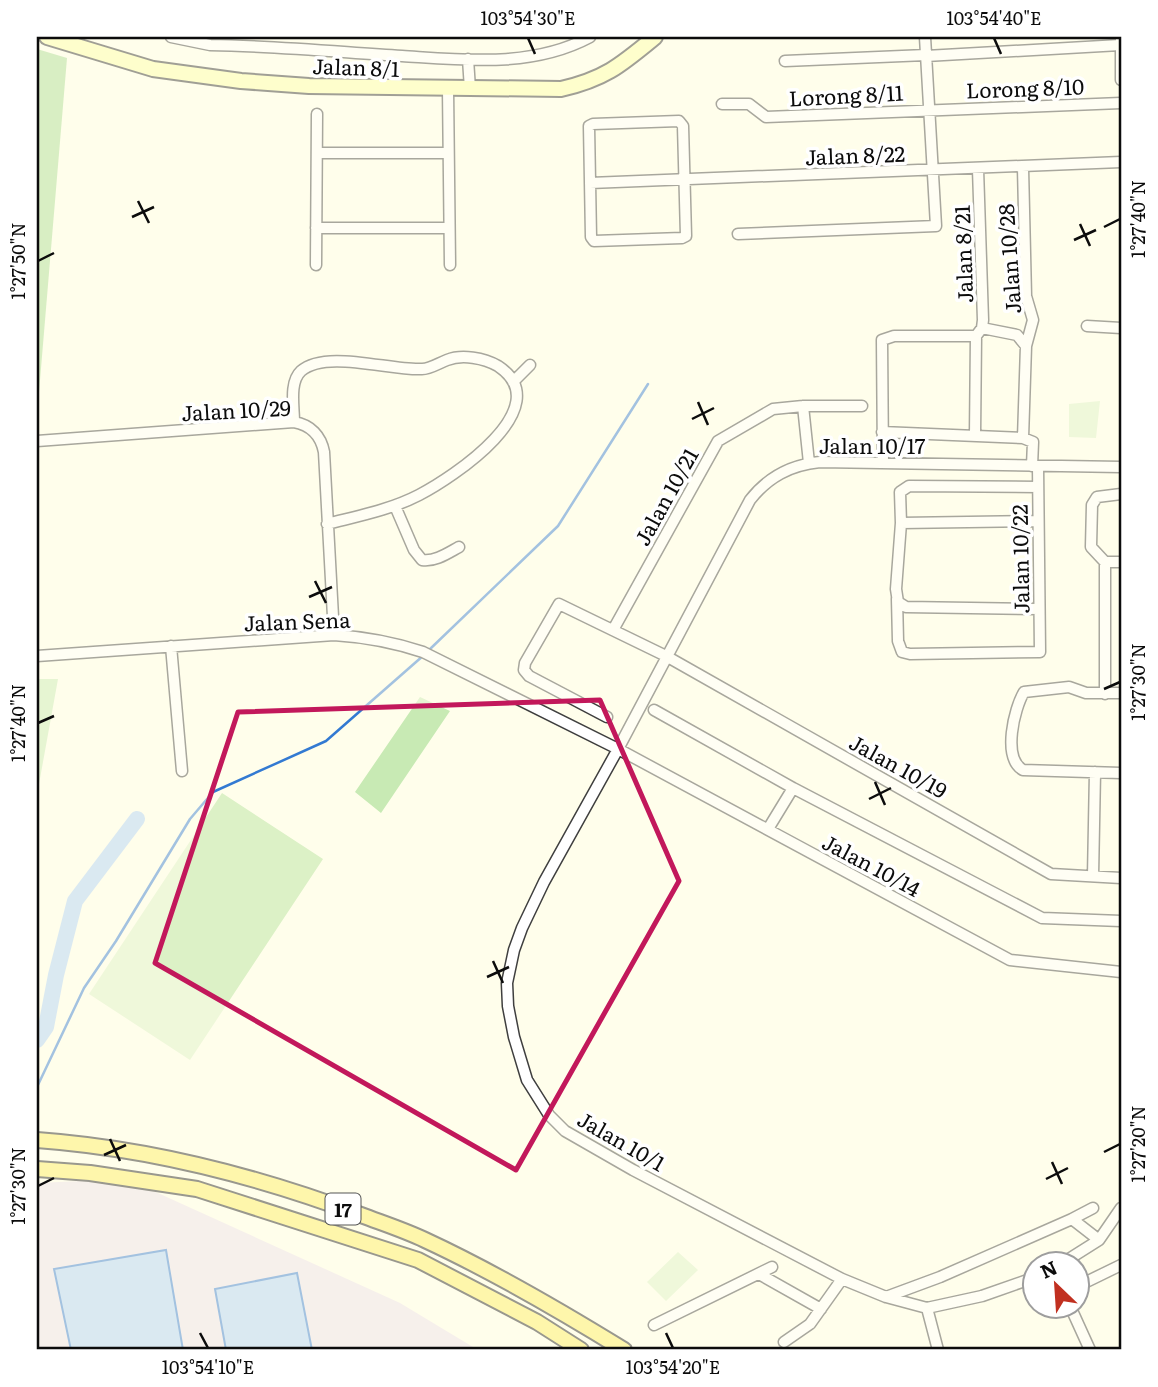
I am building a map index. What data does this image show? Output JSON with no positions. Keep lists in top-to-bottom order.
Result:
{
  "streets": {
    "main road": ["17"],
    "street": [
      "Jalan 8/1",
      "Lorong 8/10",
      "Lorong 8/11",
      "Jalan 8/22",
      "Jalan 8/21",
      "Jalan 10/28",
      "Jalan 10/29",
      "Jalan 10/17",
      "Jalan 10/21",
      "Jalan 10/22",
      "Jalan Sena",
      "Jalan 10/19",
      "Jalan 10/14",
      "Jalan 10/1"
    ]
  },
  "crossings": [
    ["Lorong 8/10", "Lorong 8/11"],
    ["Jalan 8/22", "Jalan 8/21"],
    ["Jalan 8/22", "Jalan 10/28"],
    ["Jalan 10/28", "Jalan 10/17"],
    ["Jalan 10/28", "Jalan 10/22"],
    ["Jalan 10/29", "Jalan Sena"],
    ["Jalan 10/17", "Jalan 10/22"],
    ["Jalan 10/17", "Jalan Sena"],
    ["Jalan 10/17", "Jalan 10/19"],
    ["Jalan 10/17", "Jalan 10/14"],
    ["Jalan 10/17", "Jalan 10/1"],
    ["Jalan 10/21", "Jalan 10/19"],
    ["Jalan Sena", "Jalan 10/14"],
    ["Jalan Sena", "Jalan 10/1"],
    ["Jalan 10/14", "Jalan 10/1"]
  ],
  "north": "top left",
  "coordinates": [
    "103°54'30\"E",
    "103°54'40\"E",
    "1°27'40\"N",
    "1°27'50\"N",
    "1°27'30\"N",
    "1°27'20\"N",
    "103°54'10\"E",
    "103°54'20\"E"
  ]
}
